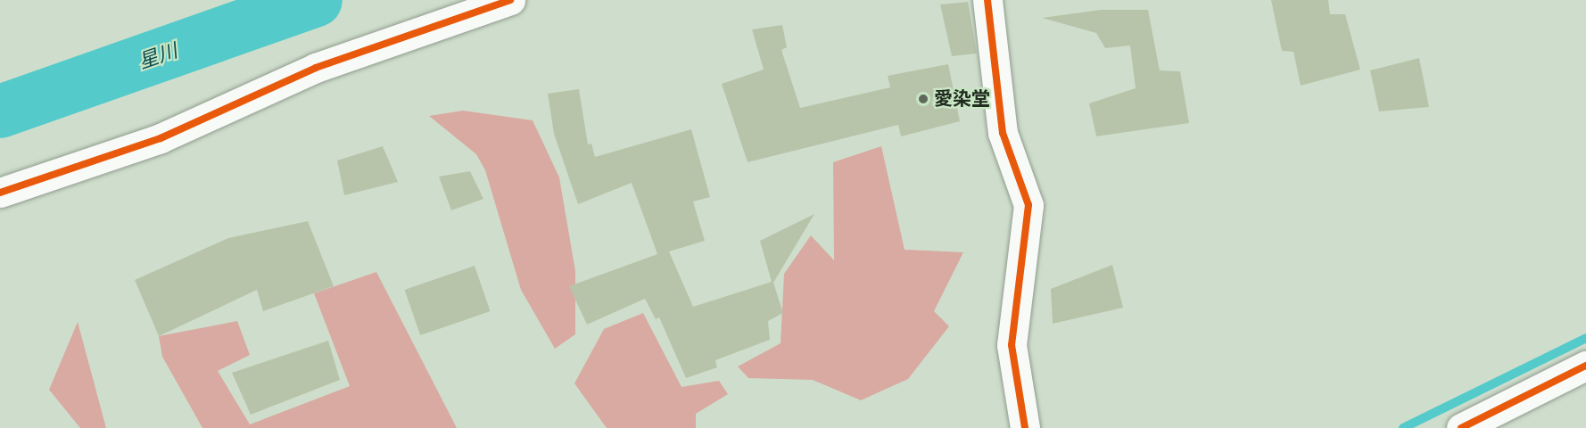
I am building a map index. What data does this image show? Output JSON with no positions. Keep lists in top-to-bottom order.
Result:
{
  "water": ["星川"],
  "places": ["愛染堂"]
}
